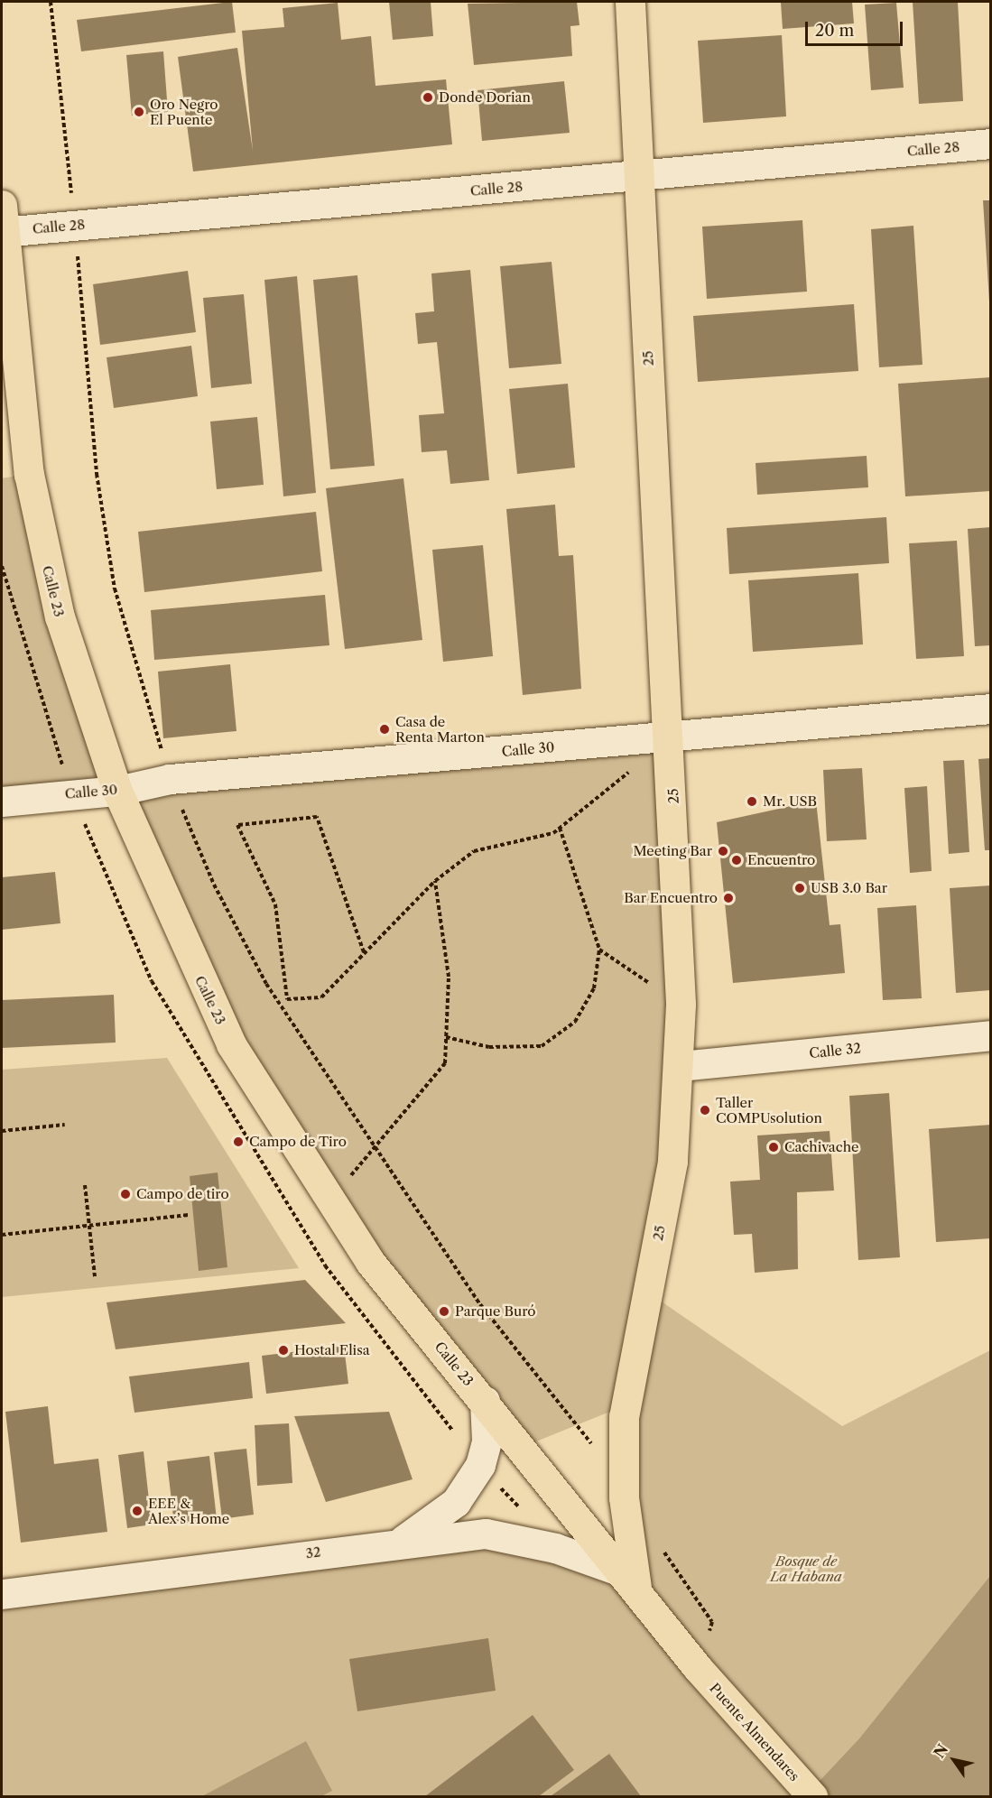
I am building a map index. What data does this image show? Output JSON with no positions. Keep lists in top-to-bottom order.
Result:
{
  "streets": {
    "main road": ["25", "Calle 23", "Puente Almendares"],
    "street": [
      "Calle 28",
      "Calle 30",
      "Calle 32",
      "32"
    ]
  },
  "crossings": [
    ["Calle 28", "25"],
    ["Calle 28", "Calle 23"],
    ["25", "Calle 23"],
    ["25", "Calle 30"],
    ["25", "Calle 32"],
    ["25", "32"],
    ["Calle 23", "Calle 30"],
    ["Calle 23", "32"],
    ["Calle 23", "Puente Almendares"]
  ],
  "parks": ["Bosque de La Habana"],
  "places": [
    "Donde Dorian",
    "Oro Negro El Puente",
    "Casa de Renta Marton",
    "Mr. USB",
    "Meeting Bar",
    "Encuentro",
    "USB 3.0 Bar",
    "Bar Encuentro",
    "Taller COMPUsolution",
    "Campo de Tiro",
    "Cachivache",
    "Campo de tiro",
    "Parque Buró",
    "Hostal Elisa",
    "EEE & Alex’s Home"
  ],
  "scale_bar": "20 m",
  "north": "top left"
}
